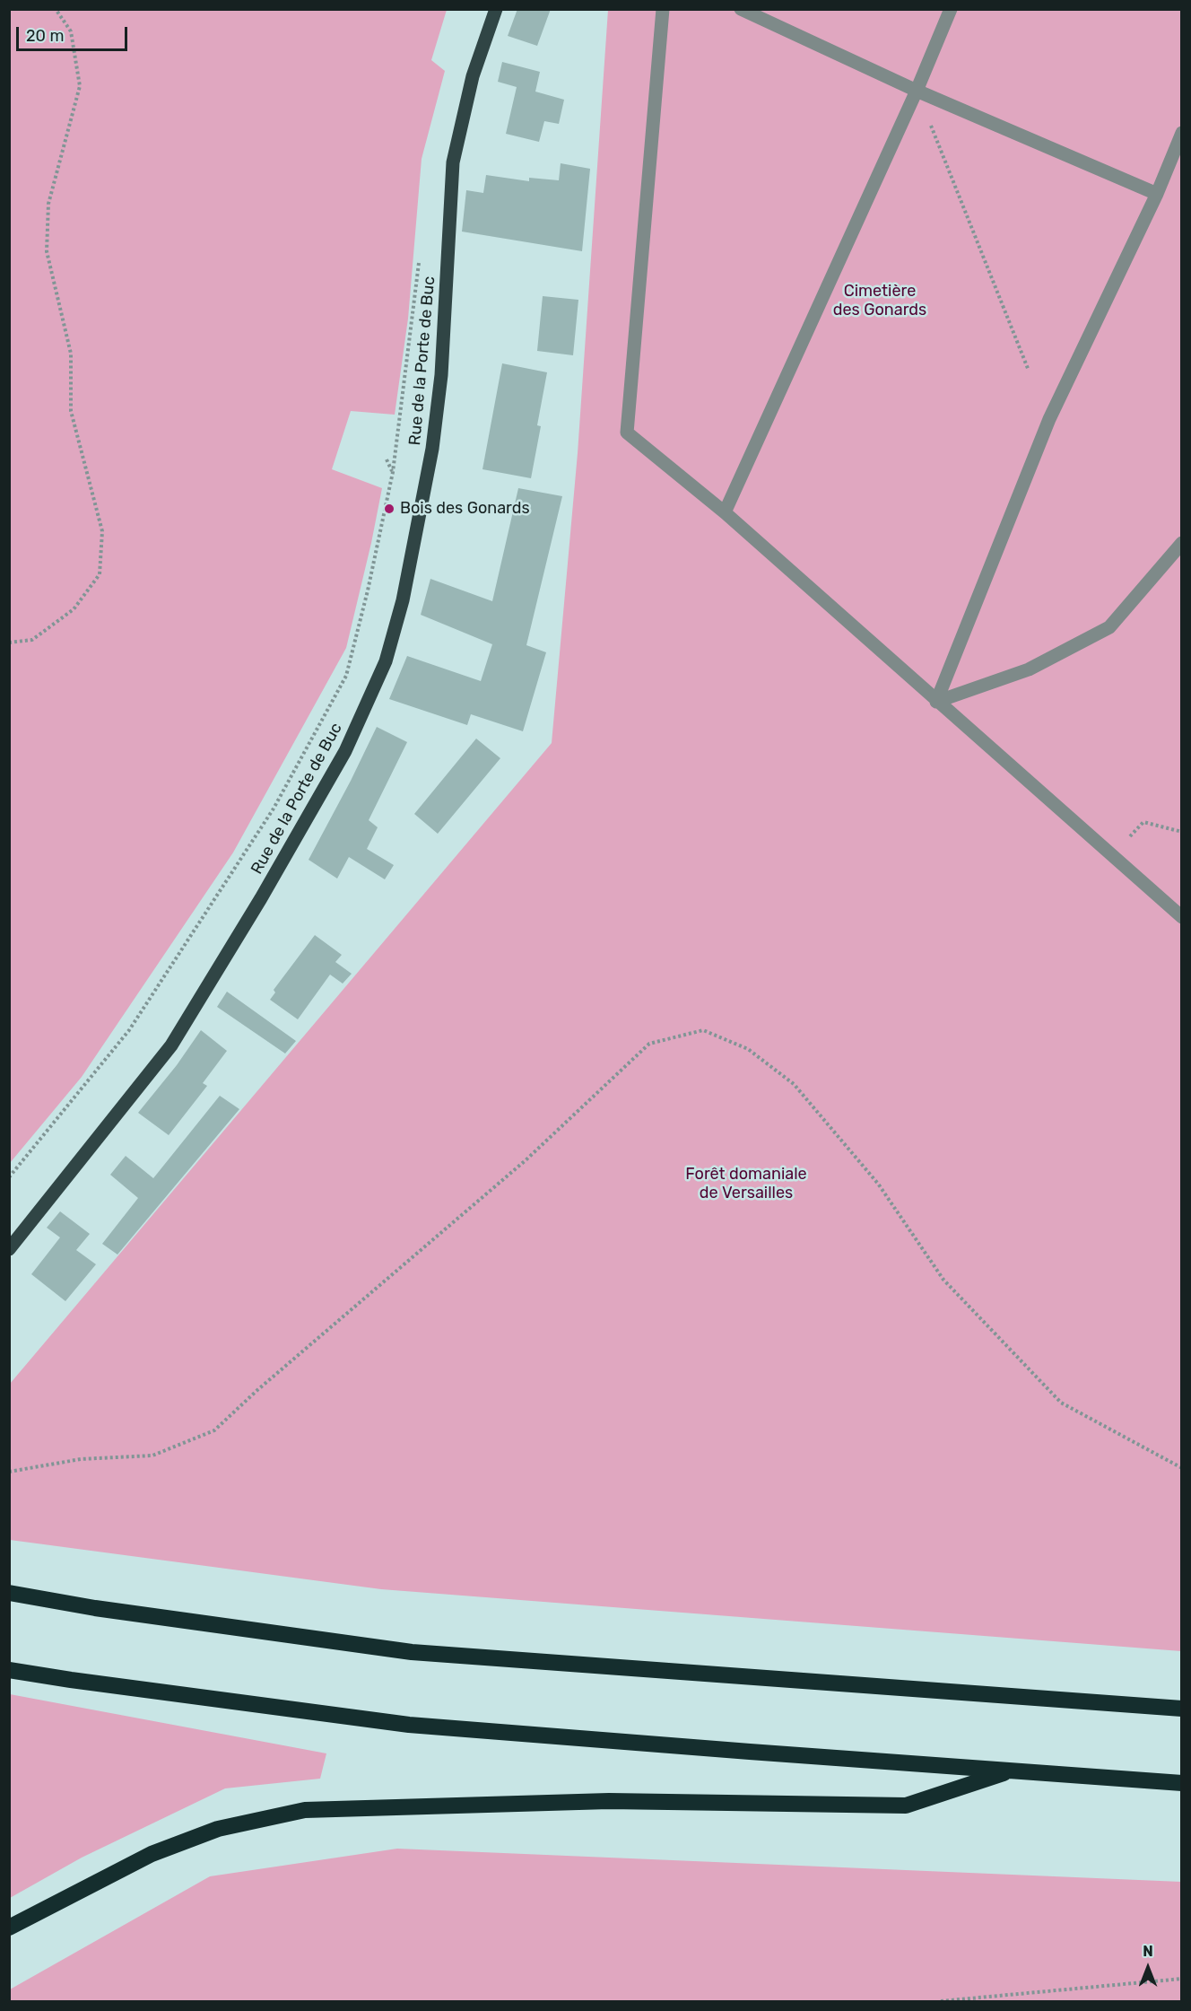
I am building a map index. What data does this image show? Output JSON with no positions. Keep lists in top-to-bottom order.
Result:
{
  "streets": {
    "main road": ["Rue de la Porte de Buc"]
  },
  "parks": ["Cimetière des Gonards", "Forêt domaniale de Versailles"],
  "places": ["Bois des Gonards"],
  "scale_bar": "20 m",
  "north": "top"
}
